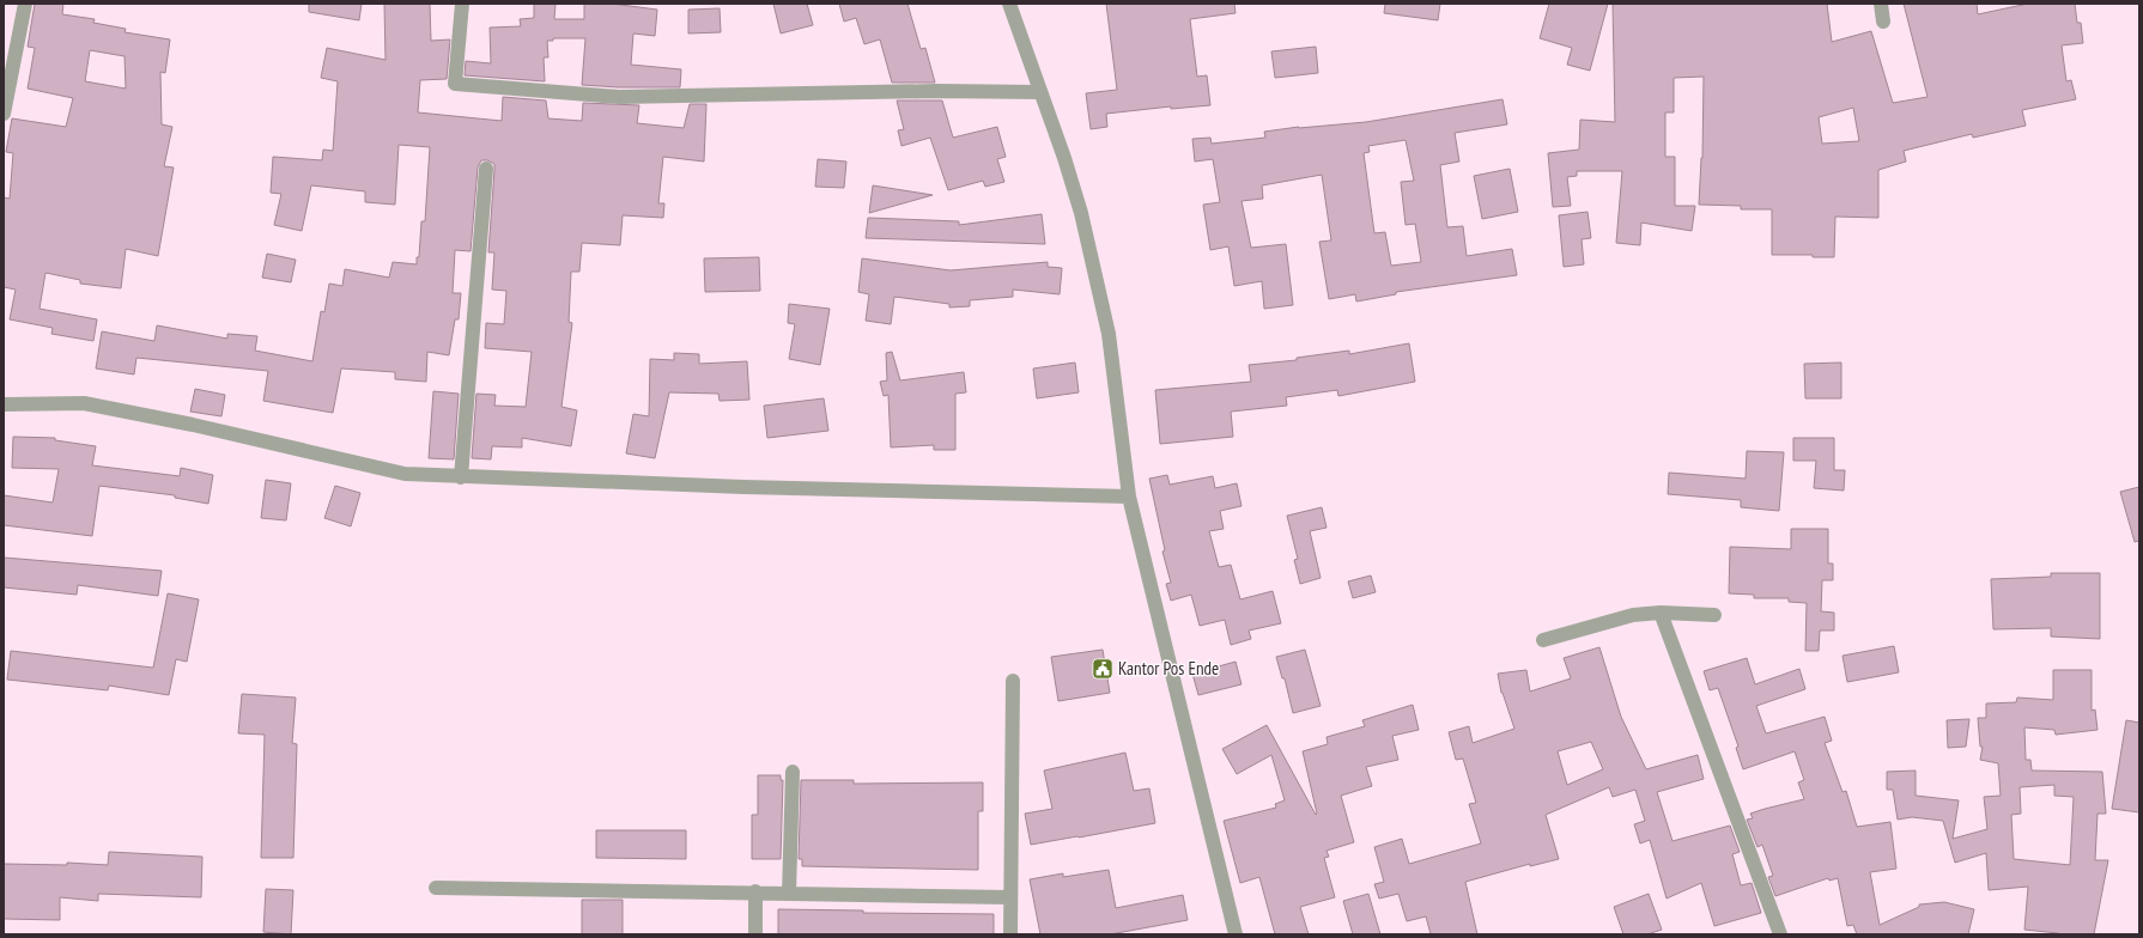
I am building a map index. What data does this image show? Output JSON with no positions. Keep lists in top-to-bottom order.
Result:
{
  "places": {
    "public building": ["Kantor Pos Ende"]
  }
}
